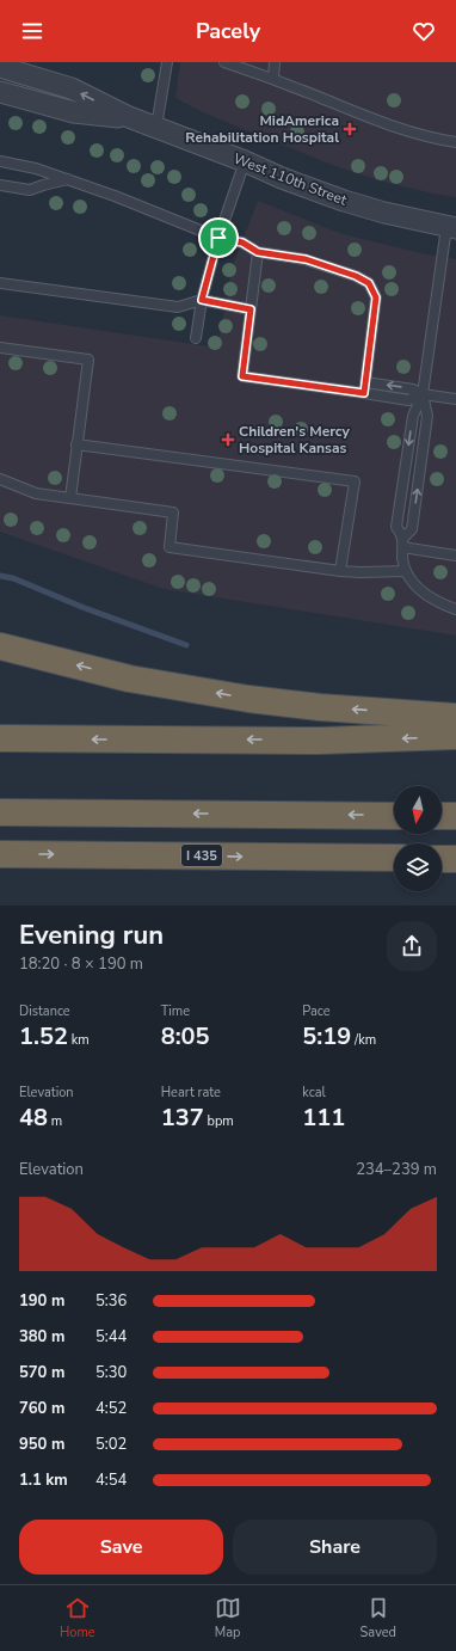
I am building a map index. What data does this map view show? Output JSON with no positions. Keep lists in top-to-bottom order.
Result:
{
  "streets": {
    "highway": ["I 435"],
    "street": ["West 110th Street"]
  },
  "places": {
    "health": ["MidAmerica Rehabilitation Hospital", "Children's Mercy Hospital Kansas"]
  },
  "north": "bottom",
  "page": {
    "header": "Pacely",
    "heading": ["Evening run", "18:20 · 8 × 190 m"],
    "stats": [
      ["Distance", "1.52 km"],
      ["Time", "8:05"],
      ["Pace", "5:19 /km"],
      ["Elevation", "48 m"],
      ["Heart rate", "137 bpm"],
      ["kcal", "111"]
    ],
    "chart": ["Elevation", "234–239 m"],
    "list": [
      {
        "name": "190 m",
        "note": "5:36"
      },
      {
        "name": "380 m",
        "note": "5:44"
      },
      {
        "name": "570 m",
        "note": "5:30"
      },
      {
        "name": "760 m",
        "note": "4:52"
      },
      {
        "name": "950 m",
        "note": "5:02"
      },
      {
        "name": "1.1 km",
        "note": "4:54"
      }
    ],
    "buttons": ["Save", "Share"],
    "tabs": ["Home", "Map", "Saved"]
  }
}
